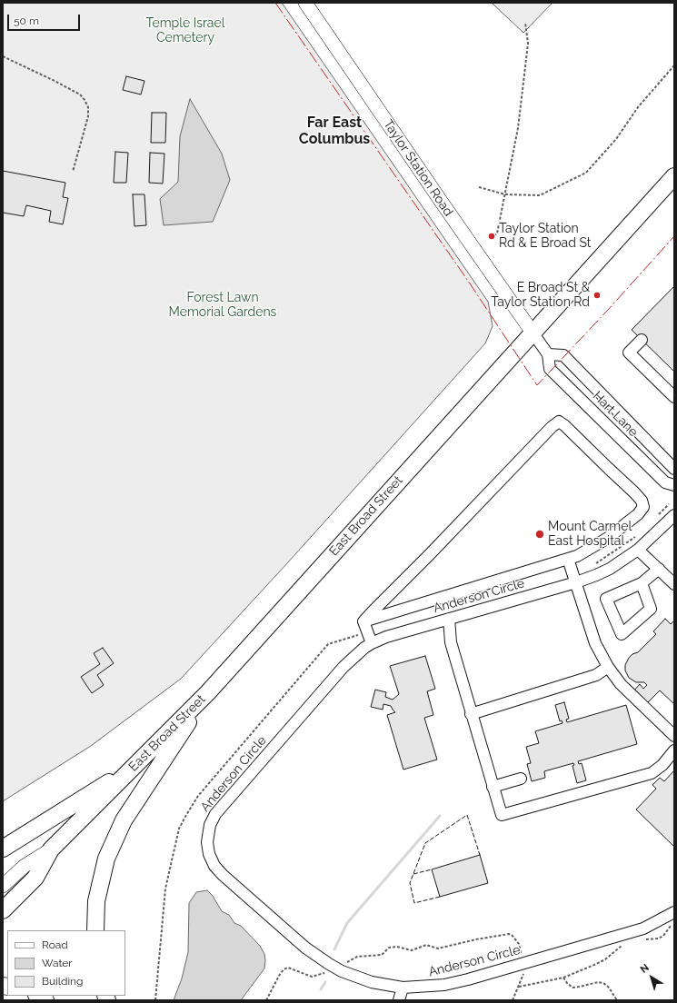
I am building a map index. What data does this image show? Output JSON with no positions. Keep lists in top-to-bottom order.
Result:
{
  "streets": {
    "highway": ["East Broad Street"],
    "main road": ["Taylor Station Road"],
    "street": ["Hart Lane", "Anderson Circle"]
  },
  "crossings": [
    ["Taylor Station Road", "Hart Lane"],
    ["Taylor Station Road", "East Broad Street"],
    ["Hart Lane", "East Broad Street"]
  ],
  "districts": ["Far East Columbus"],
  "parks": ["Temple Israel Cemetery", "Forest Lawn Memorial Gardens"],
  "places": ["Taylor Station Rd & E Broad St", "E Broad St & Taylor Station Rd", "Mount Carmel East Hospital"],
  "legend": ["Road", "Water", "Building"],
  "scale_bar": "50 m",
  "north": "top left"
}
